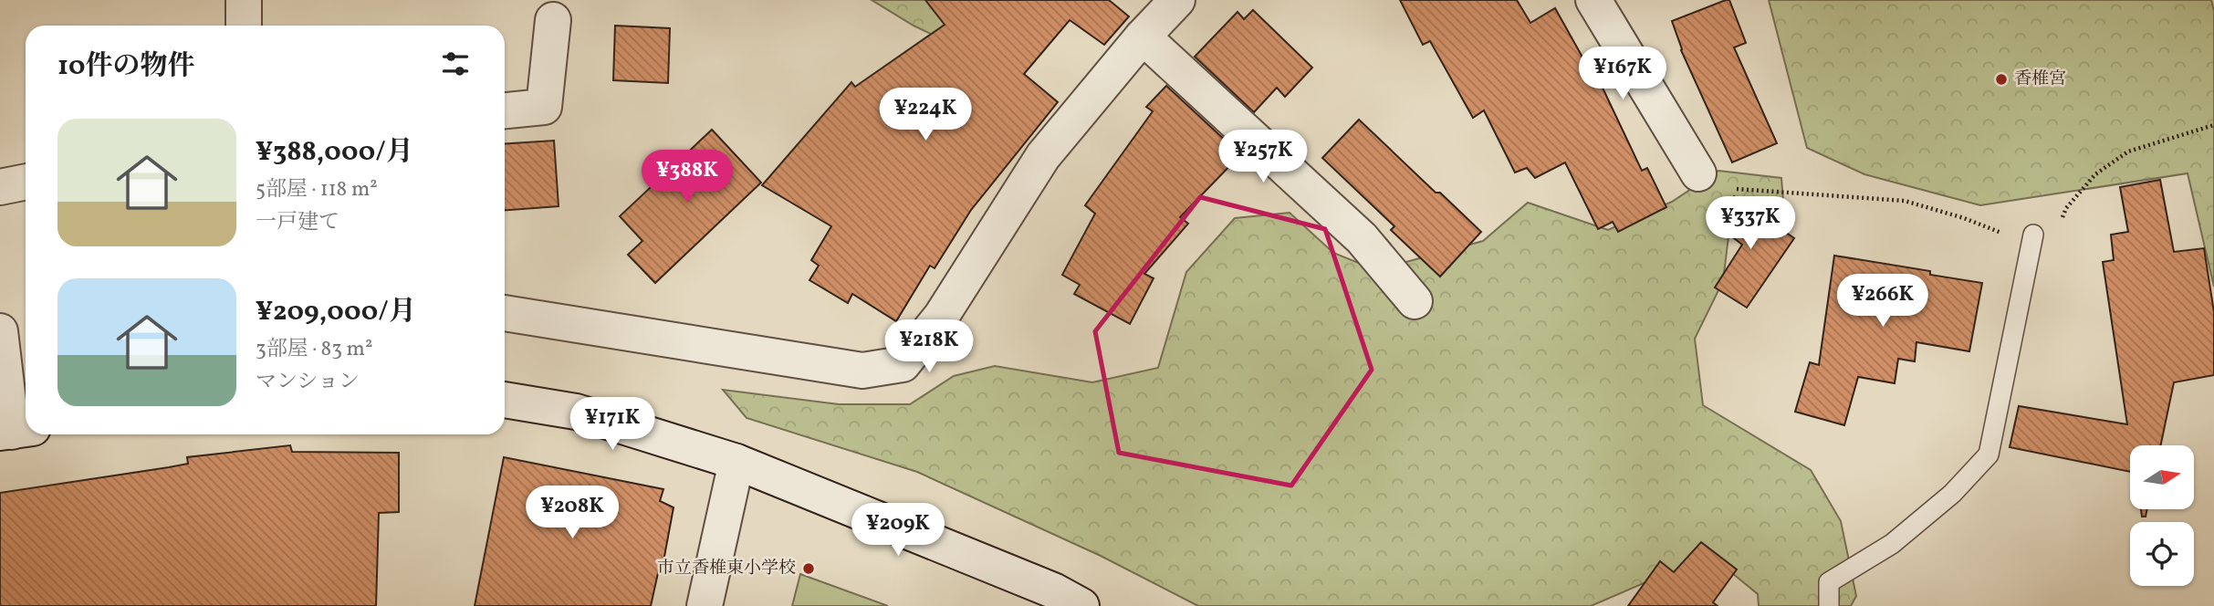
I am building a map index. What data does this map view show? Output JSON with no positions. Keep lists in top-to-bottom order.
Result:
{
  "places": ["香椎宮", "市立香椎東小学校"],
  "north": "right",
  "page": {
    "heading": "10件の物件",
    "price": [
      "¥167K",
      "¥224K",
      "¥257K",
      "¥388K",
      "¥337K",
      "¥266K",
      "¥218K",
      "¥171K",
      "¥208K",
      "¥209K"
    ],
    "list": [
      {
        "name": "¥388,000/月",
        "note": "5部屋 · 118 m² · 一戸建て"
      },
      {
        "name": "¥209,000/月",
        "note": "3部屋 · 83 m² · マンション"
      }
    ]
  }
}
